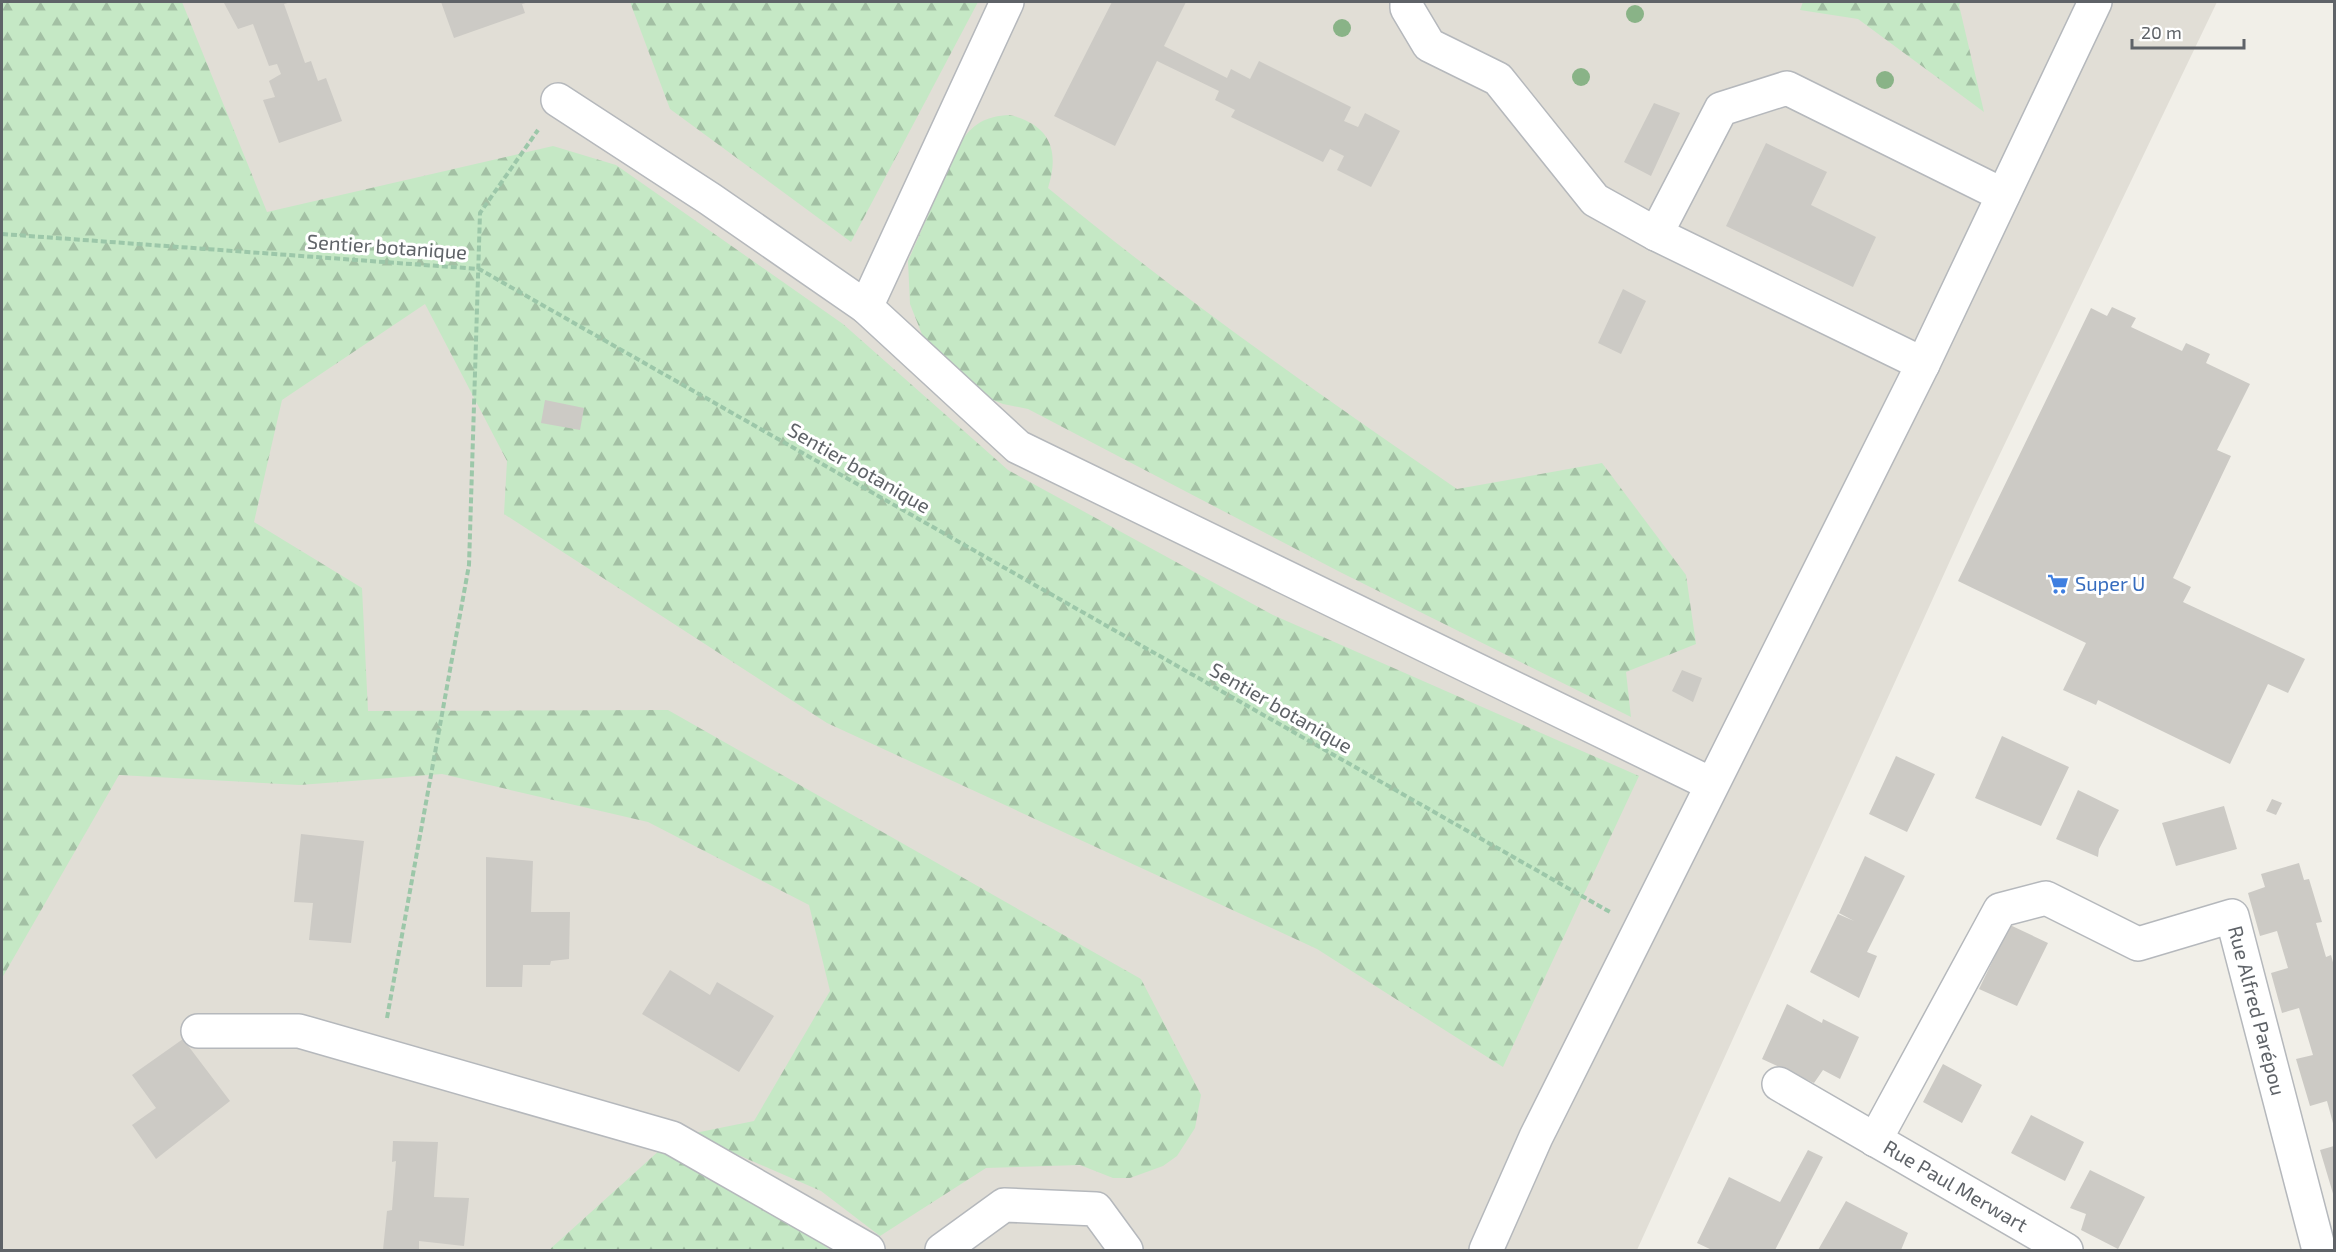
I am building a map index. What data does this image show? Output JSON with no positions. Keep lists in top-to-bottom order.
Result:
{
  "streets": {
    "street": ["Rue Alfred Parépou", "Rue Paul Merwart"],
    "path": ["Sentier botanique"]
  },
  "crossings": [
    ["Rue Alfred Parépou", "Rue Paul Merwart"]
  ],
  "places": {
    "supermarket": ["Super U"]
  },
  "scale_bar": "20 m"
}
